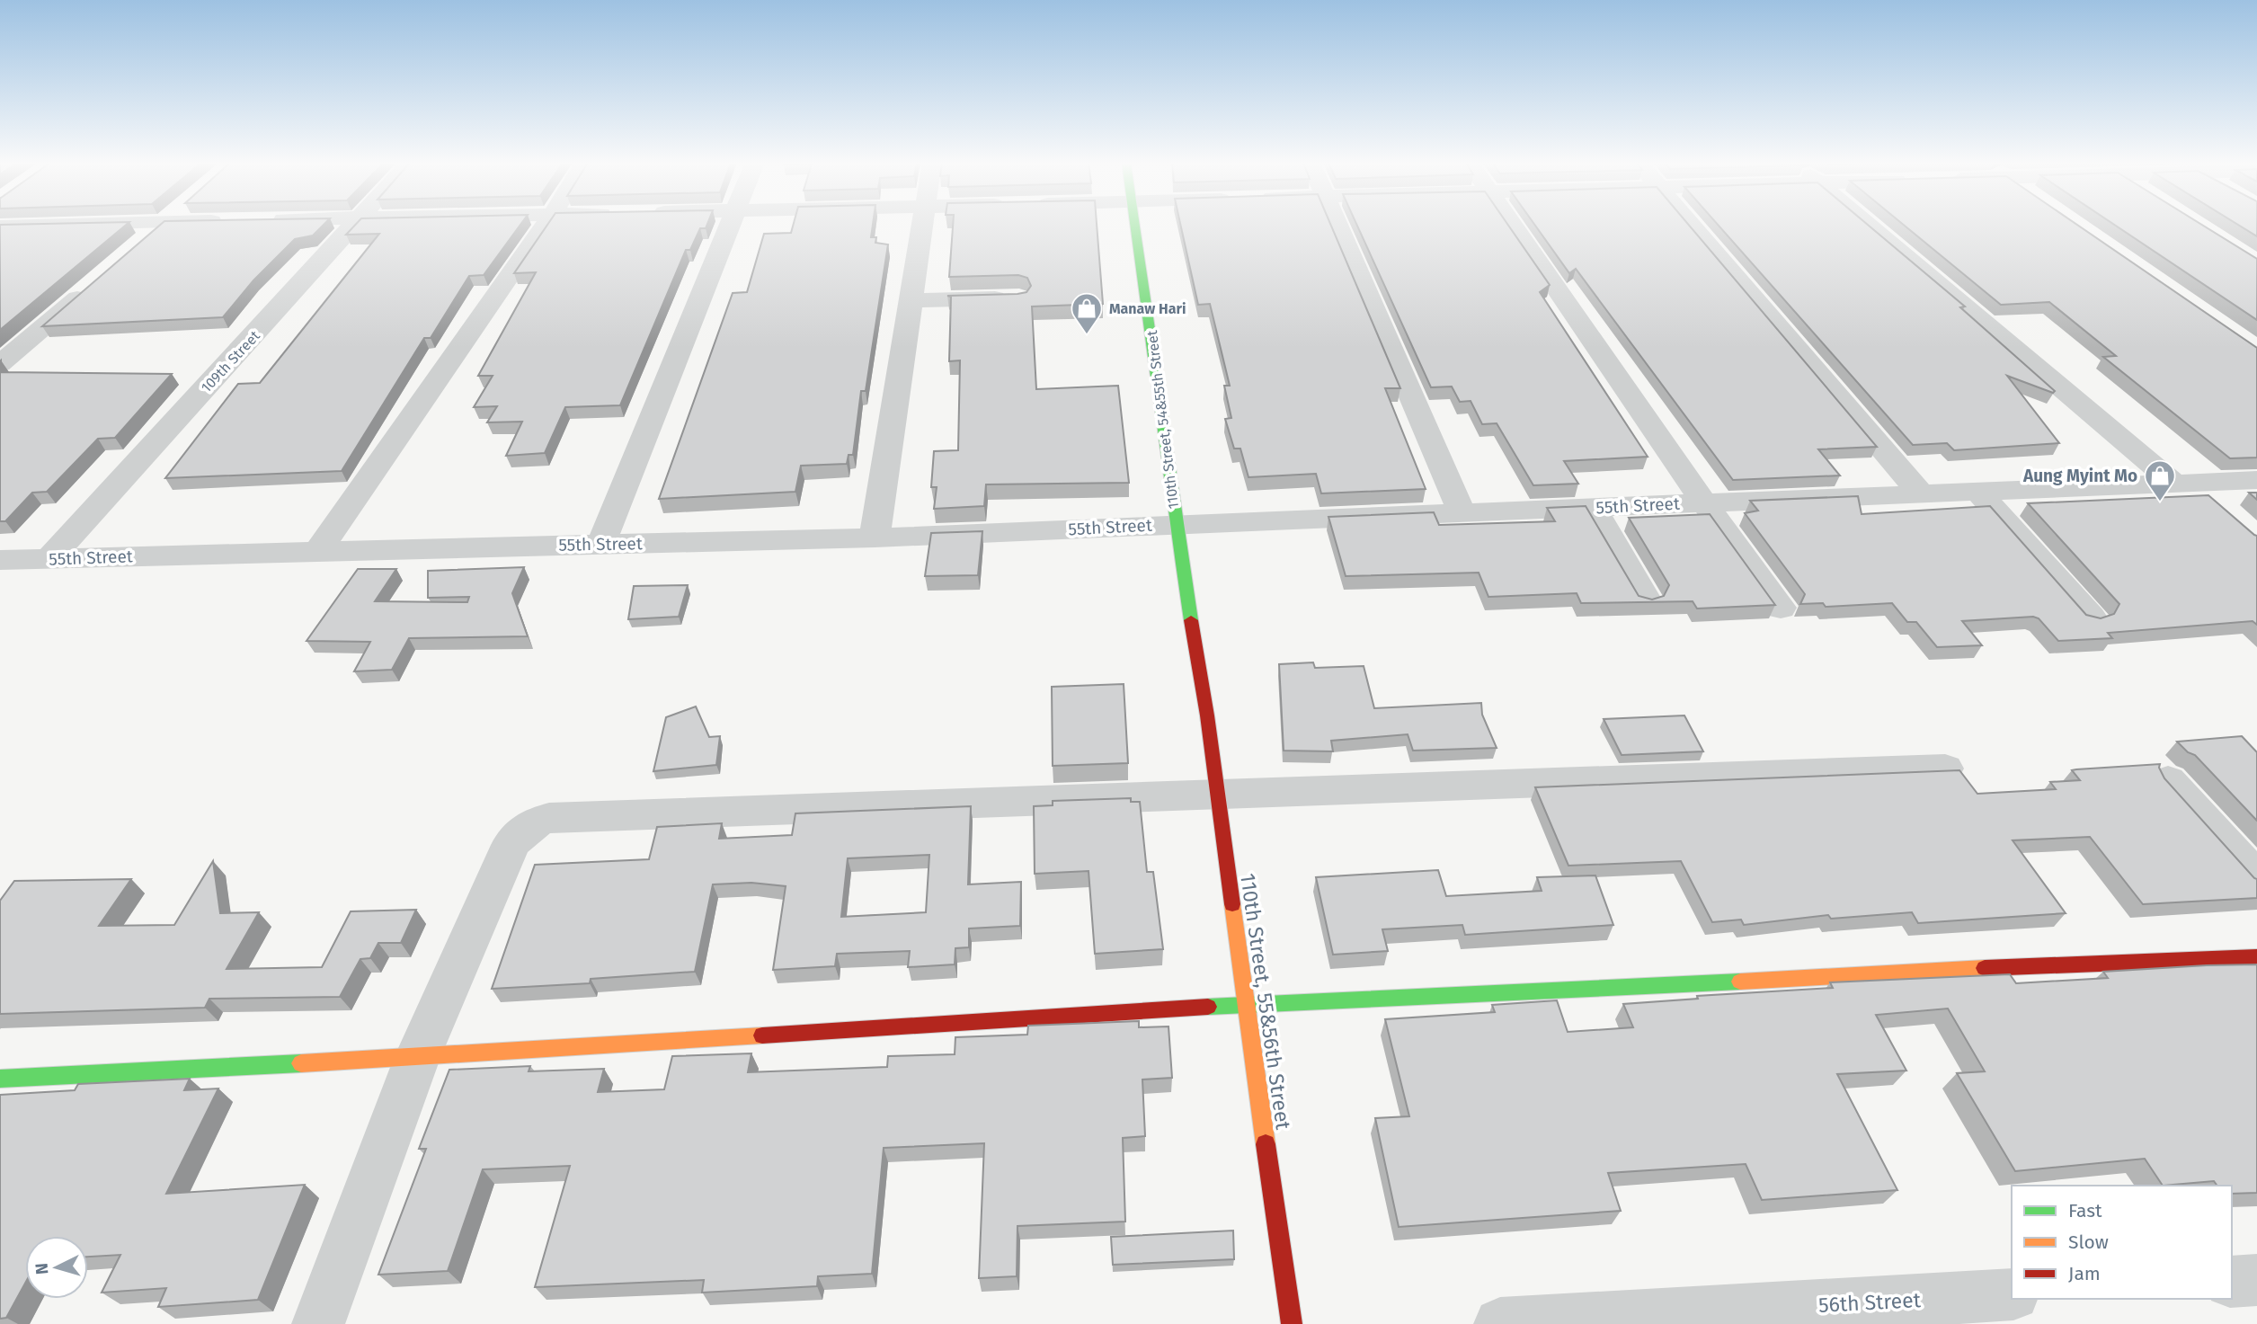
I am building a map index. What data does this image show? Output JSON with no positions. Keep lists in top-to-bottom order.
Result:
{
  "streets": {
    "main road": ["110th Street, 54&55th Street", "110th Street, 55&56th Street"],
    "street": ["109th Street", "55th Street", "56th Street"]
  },
  "crossings": [
    ["109th Street", "55th Street"],
    ["110th Street, 54&55th Street", "55th Street"],
    ["110th Street, 54&55th Street", "110th Street, 55&56th Street"]
  ],
  "places": {
    "shop": ["Manaw Hari", "Aung Myint Mo"]
  },
  "legend": ["Fast", "Slow", "Jam"],
  "north": "left"
}
